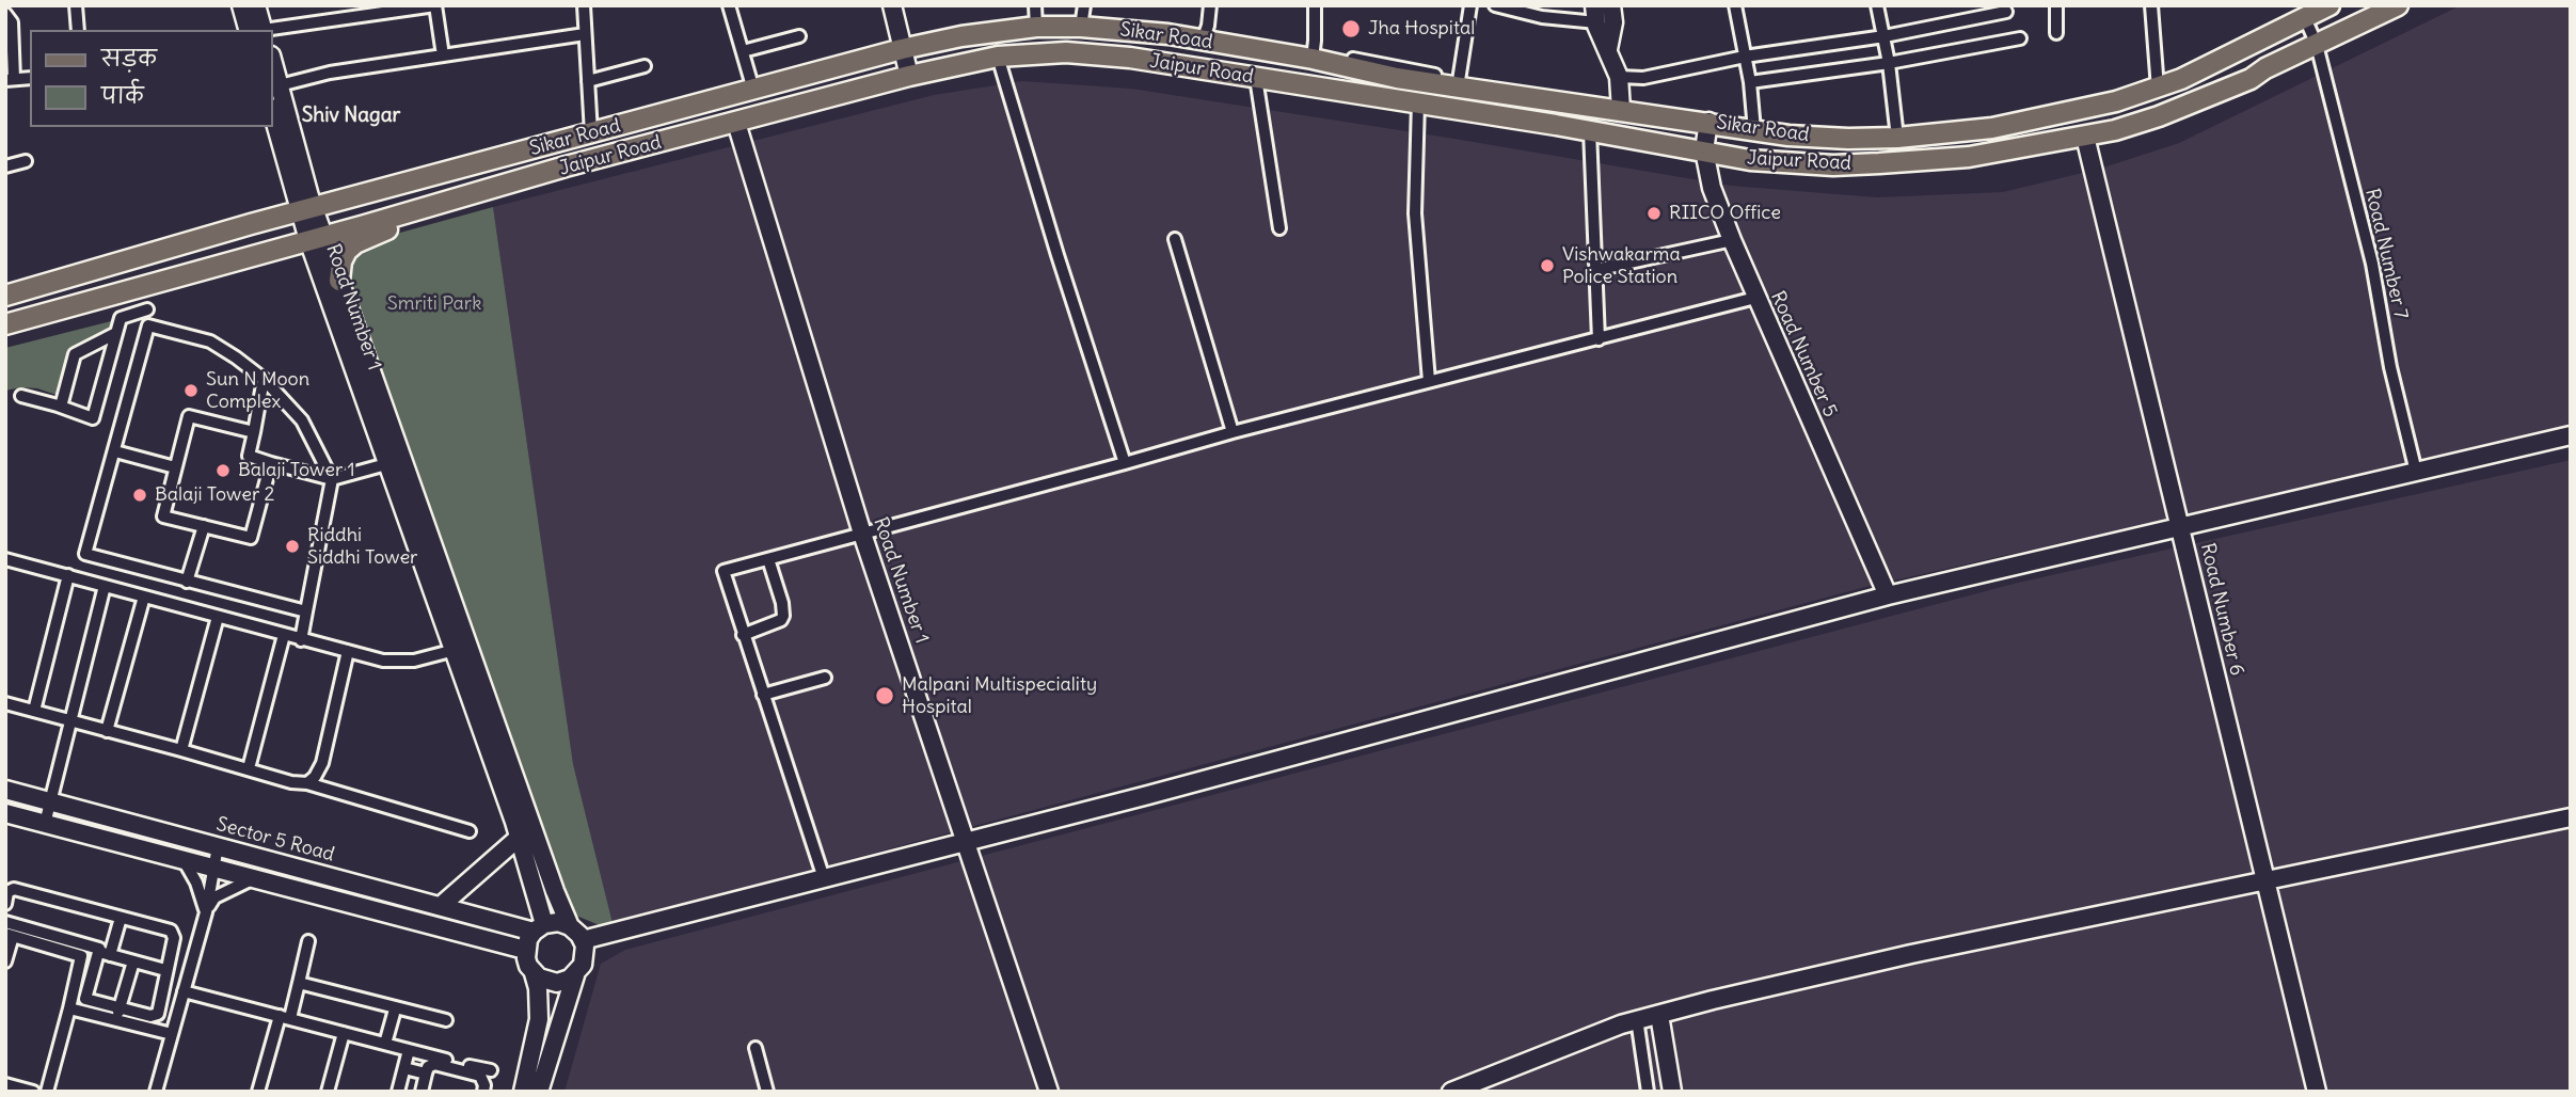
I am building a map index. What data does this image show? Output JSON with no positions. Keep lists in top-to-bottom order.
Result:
{
  "streets": {
    "main road": ["Sikar Road", "Jaipur Road"],
    "street": [
      "Road Number 7",
      "Road Number 1",
      "Road Number 5",
      "Road Number 6",
      "Sector 5 Road"
    ]
  },
  "crossings": [
    ["Sikar Road", "Road Number 7"],
    ["Sikar Road", "Road Number 1"],
    ["Sikar Road", "Road Number 5"],
    ["Jaipur Road", "Road Number 7"],
    ["Jaipur Road", "Road Number 1"],
    ["Jaipur Road", "Road Number 5"],
    ["Jaipur Road", "Road Number 6"],
    ["Road Number 1", "Sector 5 Road"]
  ],
  "districts": ["Shiv Nagar"],
  "parks": ["Smriti Park"],
  "places": [
    "Jha Hospital",
    "RIICO Office",
    "Vishwakarma Police Station",
    "Sun N Moon Complex",
    "Balaji Tower 1",
    "Balaji Tower 2",
    "Riddhi Siddhi Tower",
    "Malpani Multispeciality Hospital"
  ],
  "legend": ["सड़क", "पार्क"]
}
